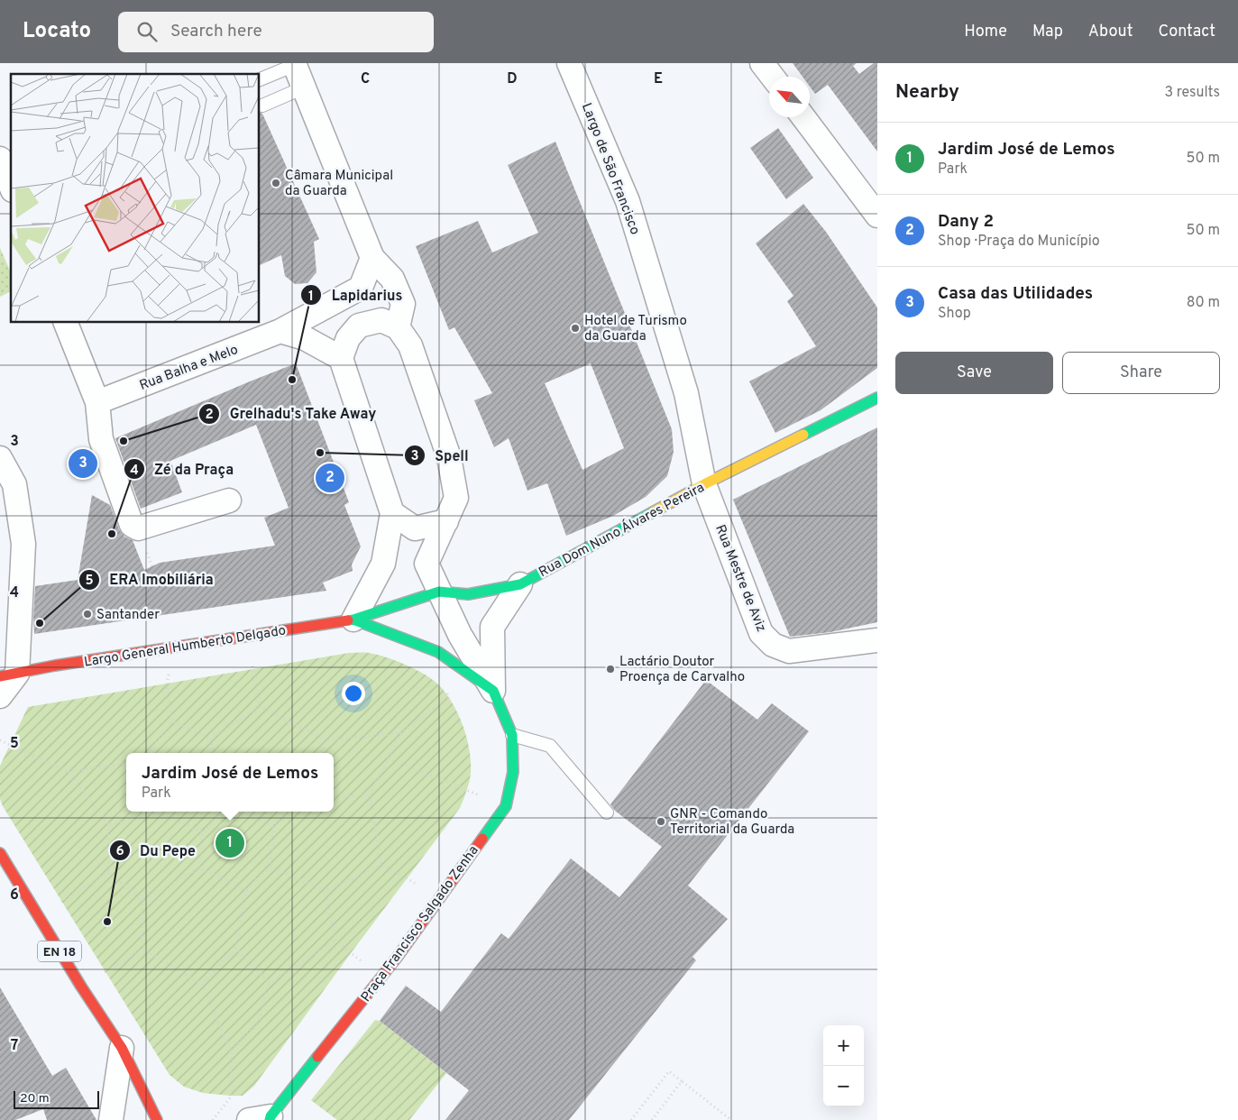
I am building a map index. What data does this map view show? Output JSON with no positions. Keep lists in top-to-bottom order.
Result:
{
  "streets": {
    "main road": [
      "Rua Dom Nuno Álvares Pereira",
      "Largo General Humberto Delgado",
      "Praça Francisco Salgado Zenha",
      "EN 18"
    ],
    "street": ["Largo de São Francisco", "Rua Balha e Melo", "Rua Mestre de Aviz"]
  },
  "crossings": [
    ["Largo de São Francisco", "Rua Dom Nuno Álvares Pereira"],
    ["Largo de São Francisco", "Rua Mestre de Aviz"],
    ["Rua Dom Nuno Álvares Pereira", "Rua Mestre de Aviz"],
    ["Rua Dom Nuno Álvares Pereira", "Largo General Humberto Delgado"],
    ["Rua Dom Nuno Álvares Pereira", "Praça Francisco Salgado Zenha"]
  ],
  "places": [
    "Câmara Municipal da Guarda",
    "Hotel de Turismo da Guarda",
    "Lapidarius",
    "Grelhadu's Take Away",
    "Spell",
    "Zé da Praça",
    "Santander",
    "ERA Imobiliária",
    "Lactário Doutor Proença de Carvalho",
    "GNR - Comando Territorial da Guarda",
    "Du Pepe"
  ],
  "scale_bar": "20 m",
  "north": "top left",
  "page": {
    "header": "Locato",
    "search": "Search here",
    "nav": [
      "Home",
      "Map",
      "About",
      "Contact"
    ],
    "heading": ["Nearby", "3 results"],
    "list": [
      {
        "mark": "1",
        "name": "Jardim José de Lemos",
        "note": "Park",
        "value": "50 m"
      },
      {
        "mark": "2",
        "name": "Dany 2",
        "note": "Shop · Praça do Município",
        "value": "50 m"
      },
      {
        "mark": "3",
        "name": "Casa das Utilidades",
        "note": "Shop",
        "value": "80 m"
      }
    ],
    "buttons": ["Save", "Share"],
    "pins": ["3", "2", "1"],
    "popup": ["Jardim José de Lemos", "Park"],
    "map_buttons": ["+", "−"],
    "scale": "20 m"
  },
  "grid": {
    "columns": ["C", "D", "E"],
    "rows": [
      "3",
      "4",
      "5",
      "6",
      "7"
    ]
  }
}
